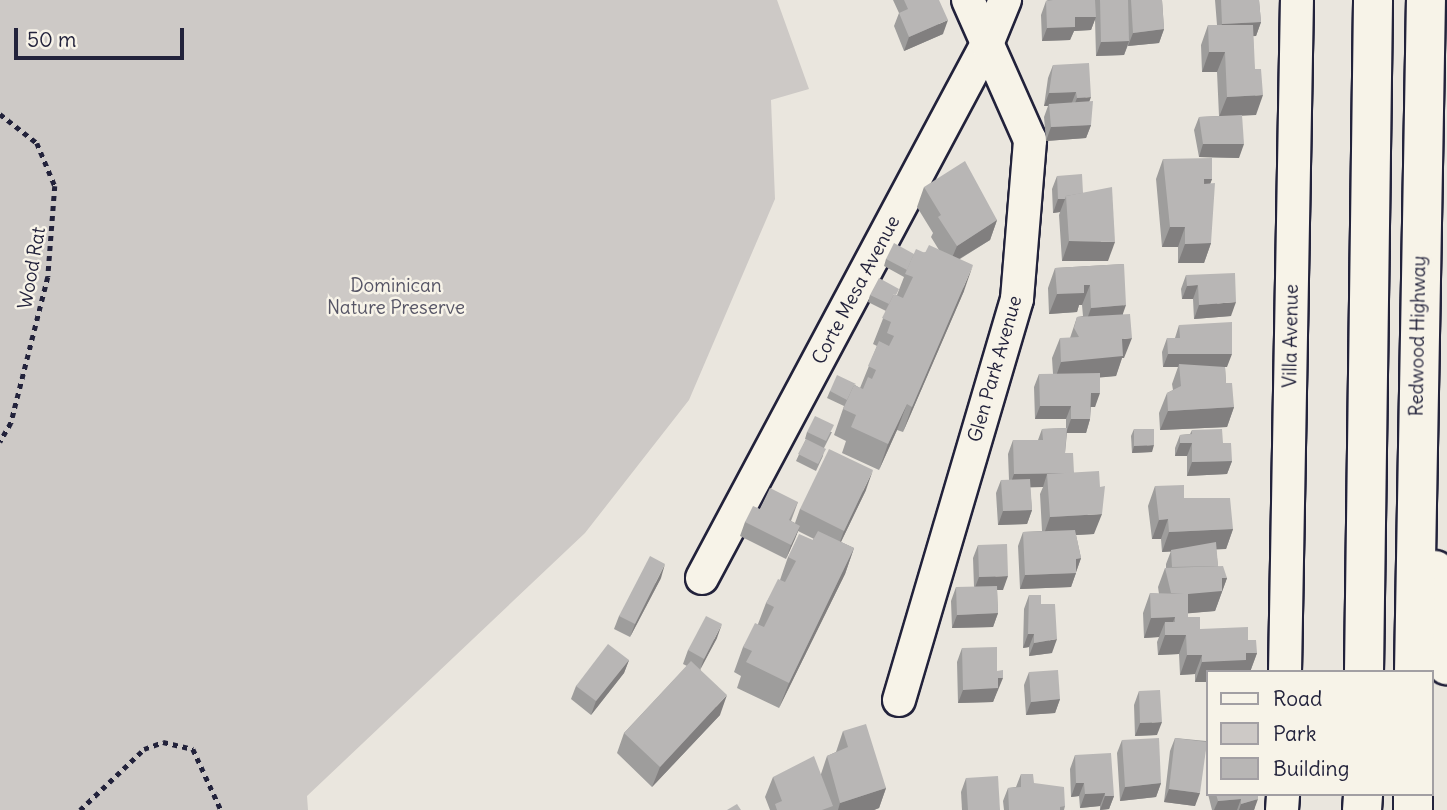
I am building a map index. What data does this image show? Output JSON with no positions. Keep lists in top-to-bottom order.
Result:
{
  "streets": {
    "highway": ["Redwood Highway"],
    "street": ["Corte Mesa Avenue", "Villa Avenue", "Glen Park Avenue"],
    "path": ["Wood Rat"]
  },
  "crossings": [
    ["Corte Mesa Avenue", "Glen Park Avenue"]
  ],
  "parks": ["Dominican Nature Preserve"],
  "legend": ["Road", "Park", "Building"],
  "scale_bar": "50 m"
}
